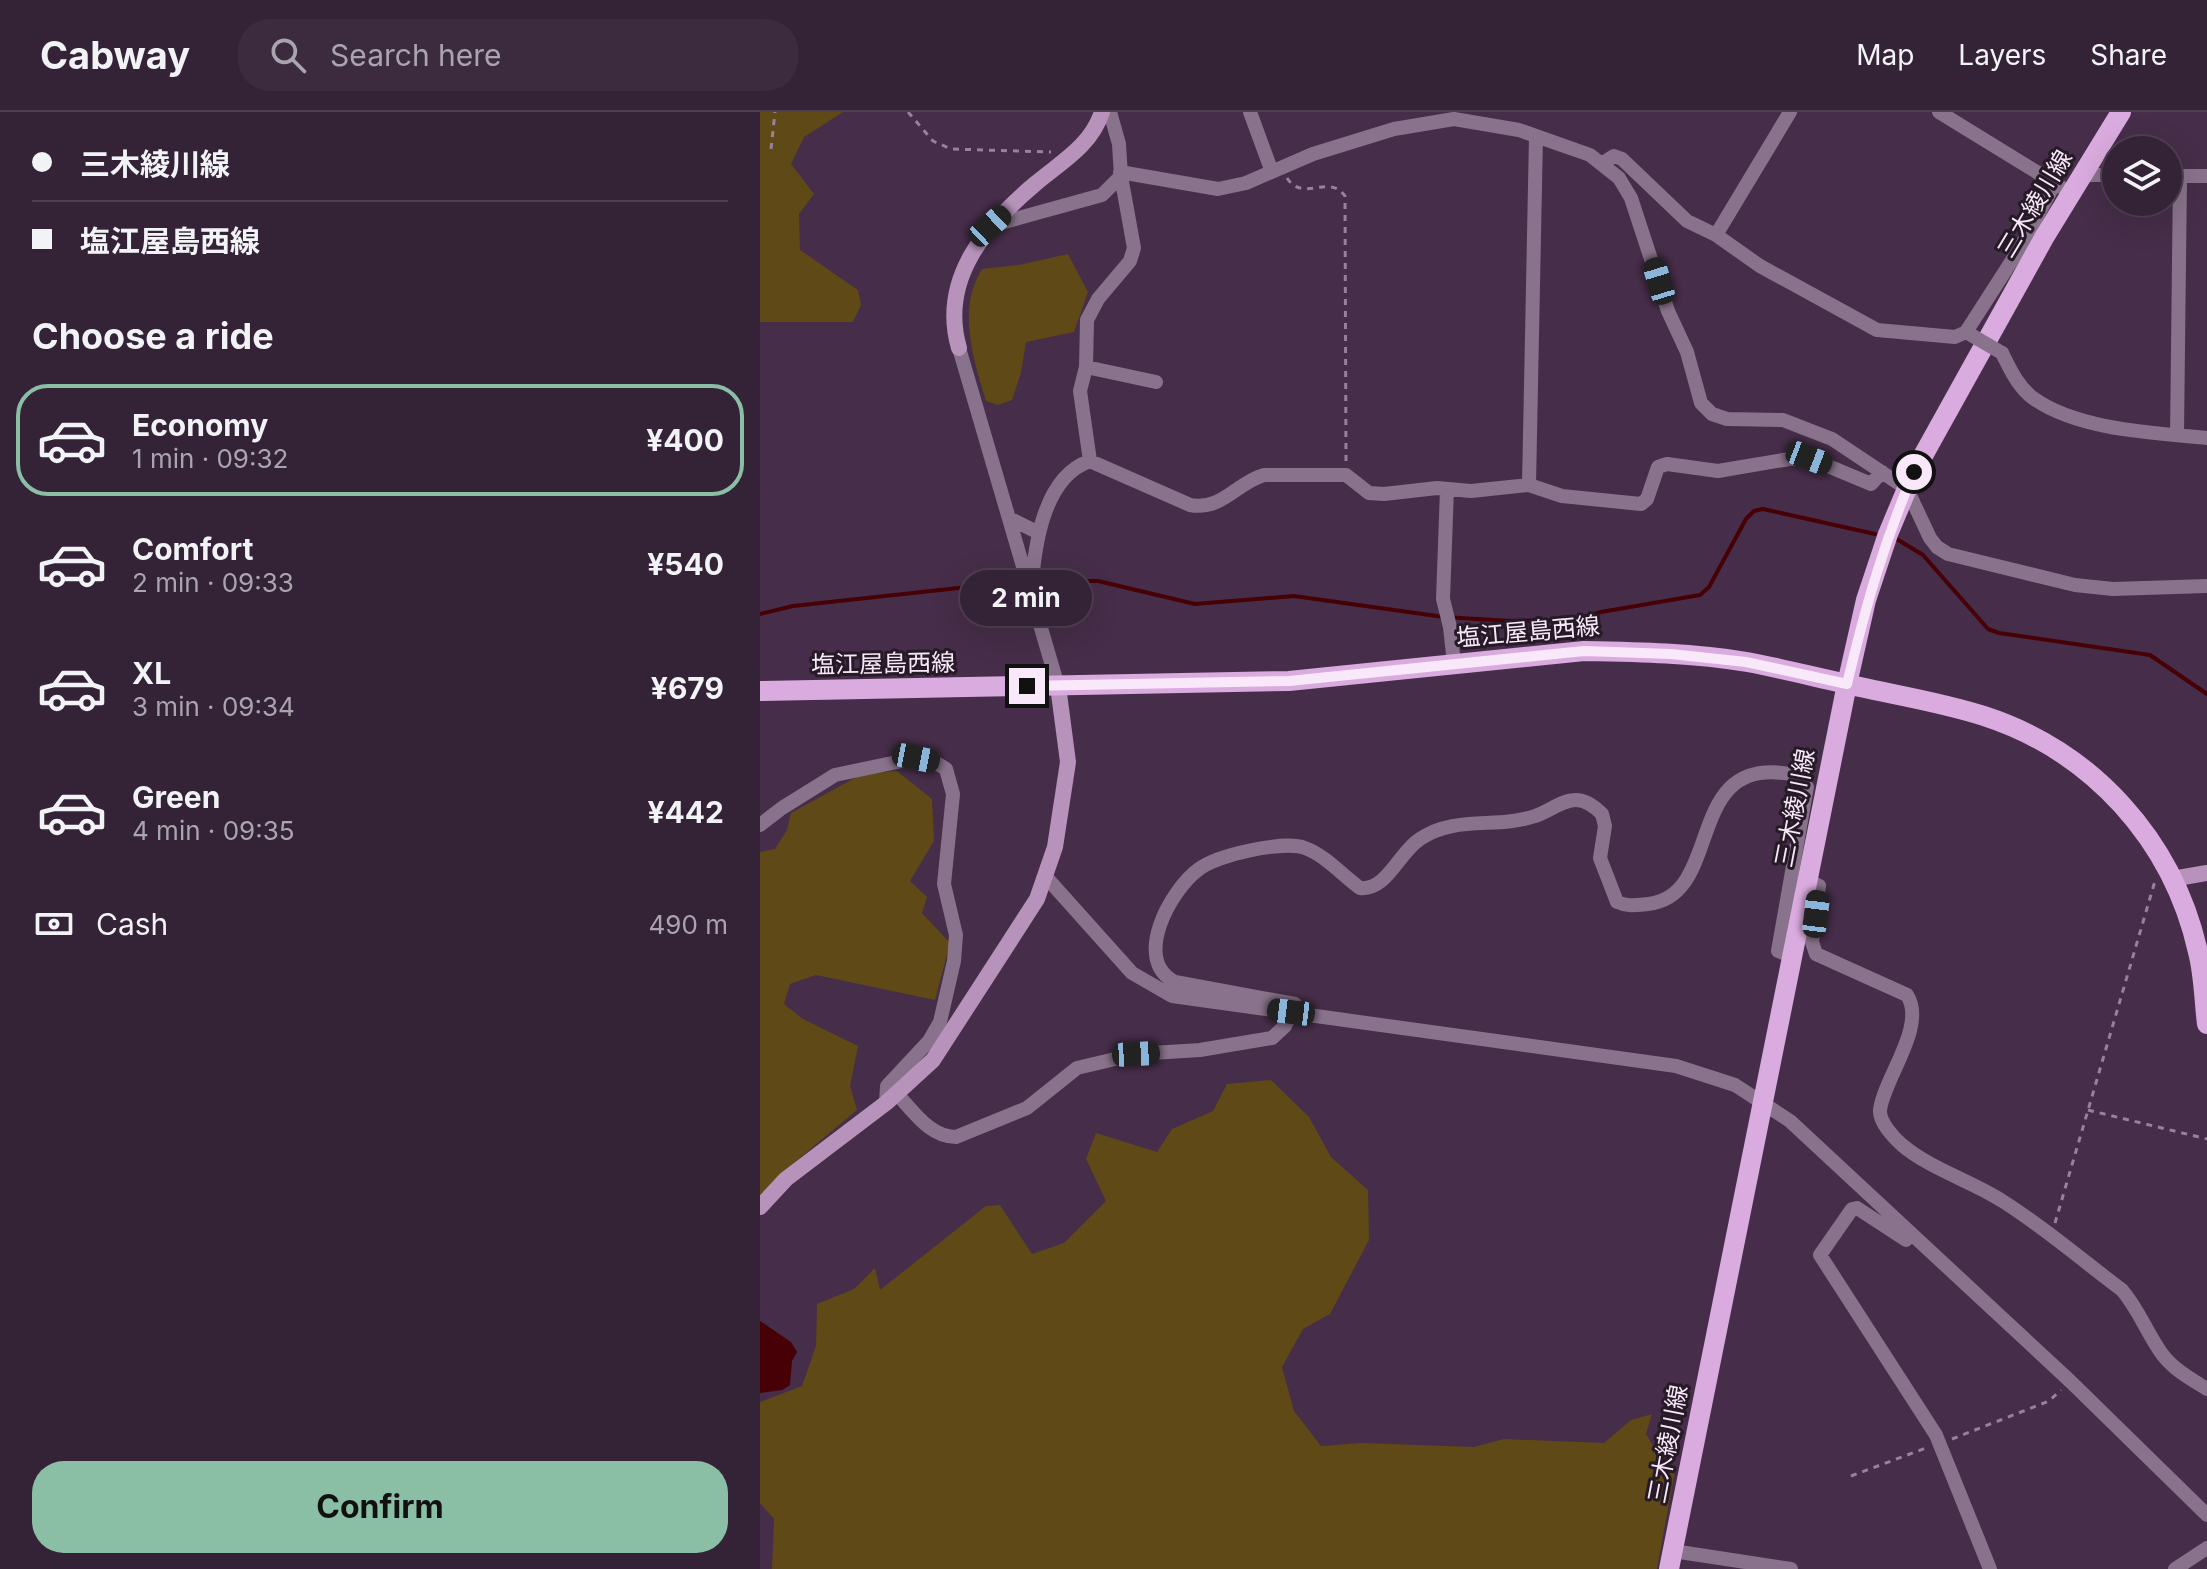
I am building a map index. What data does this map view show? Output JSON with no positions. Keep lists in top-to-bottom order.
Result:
{
  "streets": {
    "main road": ["三木綾川線", "塩江屋島西線"]
  },
  "crossings": [
    ["三木綾川線", "塩江屋島西線"]
  ],
  "page": {
    "header": "Cabway",
    "search": "Search here",
    "nav": ["Map", "Layers", "Share"],
    "banner": ["三木綾川線", "塩江屋島西線"],
    "heading": "Choose a ride",
    "list": [
      {
        "name": "Economy",
        "note": "1 min · 09:32",
        "value": "¥400"
      },
      {
        "name": "Comfort",
        "note": "2 min · 09:33",
        "value": "¥540"
      },
      {
        "name": "XL",
        "note": "3 min · 09:34",
        "value": "¥679"
      },
      {
        "name": "Green",
        "note": "4 min · 09:35",
        "value": "¥442"
      }
    ],
    "bubble": "2 min",
    "pay": ["Cash", "490 m"],
    "buttons": "Confirm"
  }
}
